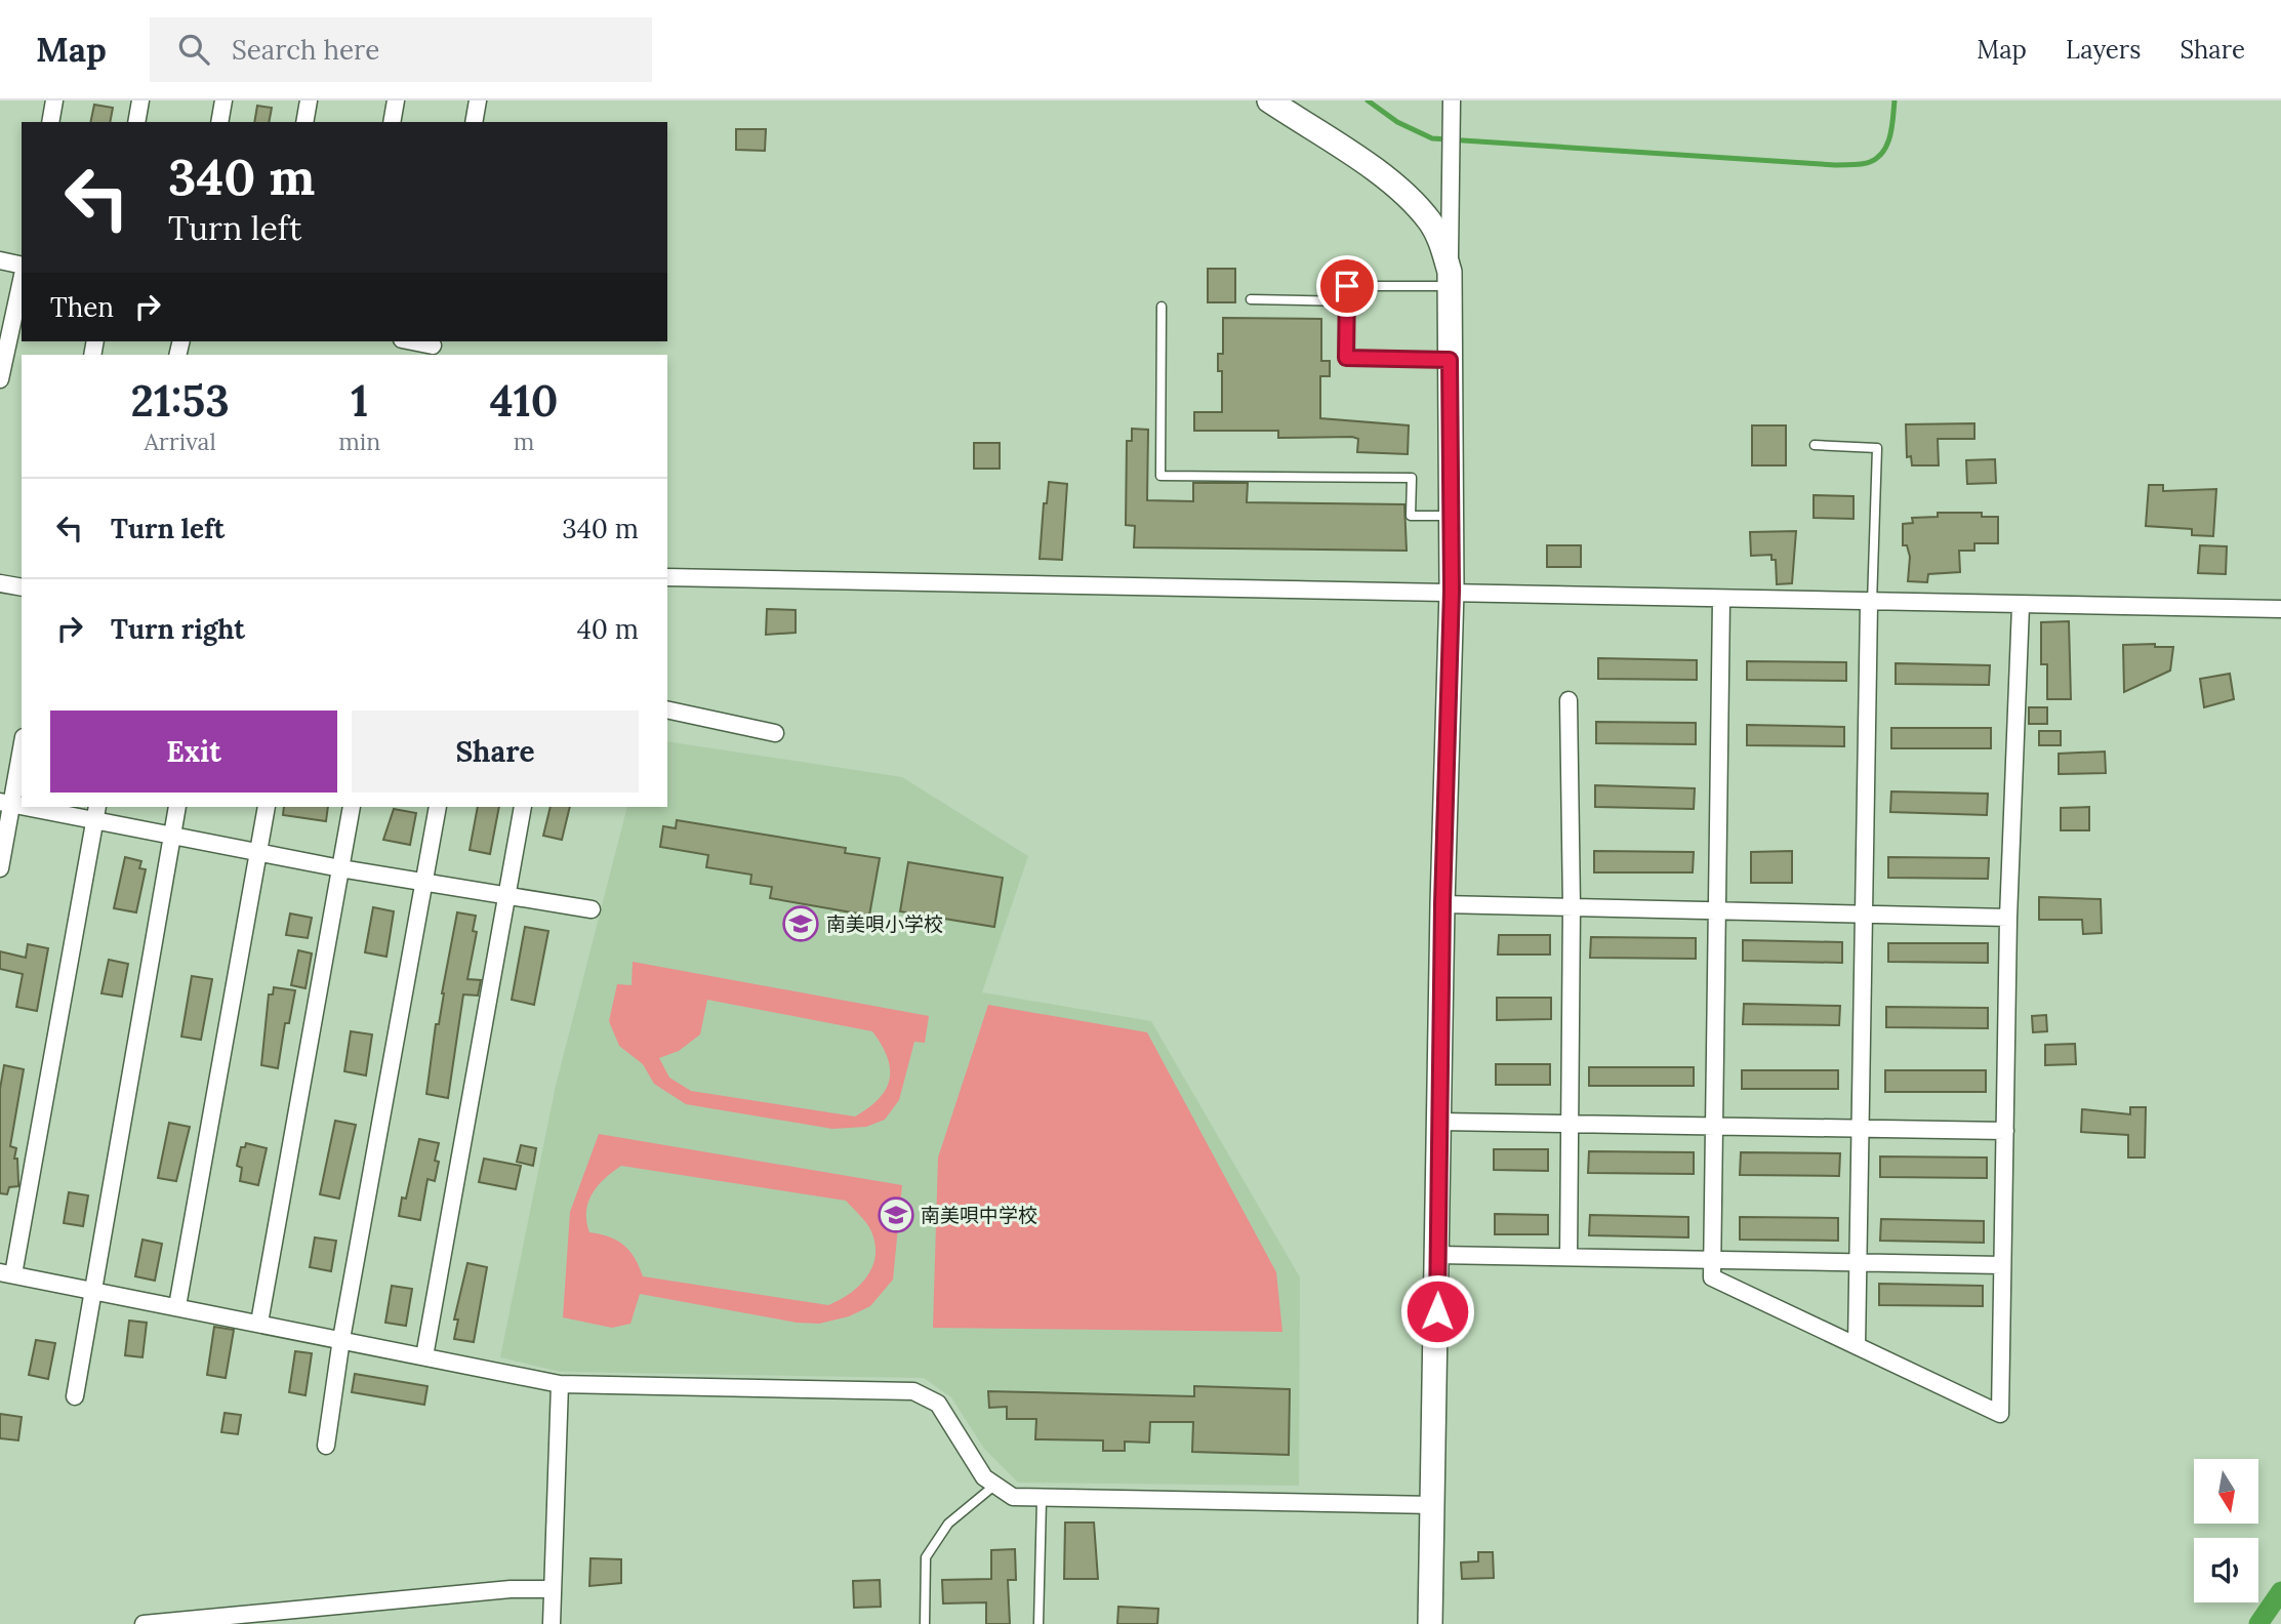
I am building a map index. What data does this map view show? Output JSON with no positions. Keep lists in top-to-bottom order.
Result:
{
  "places": {
    "school or university": ["南美唄小学校", "南美唄中学校"]
  },
  "north": "bottom",
  "page": {
    "header": "Map",
    "search": "Search here",
    "nav": ["Map", "Layers", "Share"],
    "turn": ["340 m", "Turn left"],
    "then": "Then",
    "eta": [
      "21:53",
      "Arrival",
      "1",
      "min",
      "410",
      "m"
    ],
    "list": [
      {
        "name": "Turn left",
        "value": "340 m"
      },
      {
        "name": "Turn right",
        "value": "40 m"
      }
    ],
    "buttons": ["Exit", "Share"]
  }
}
